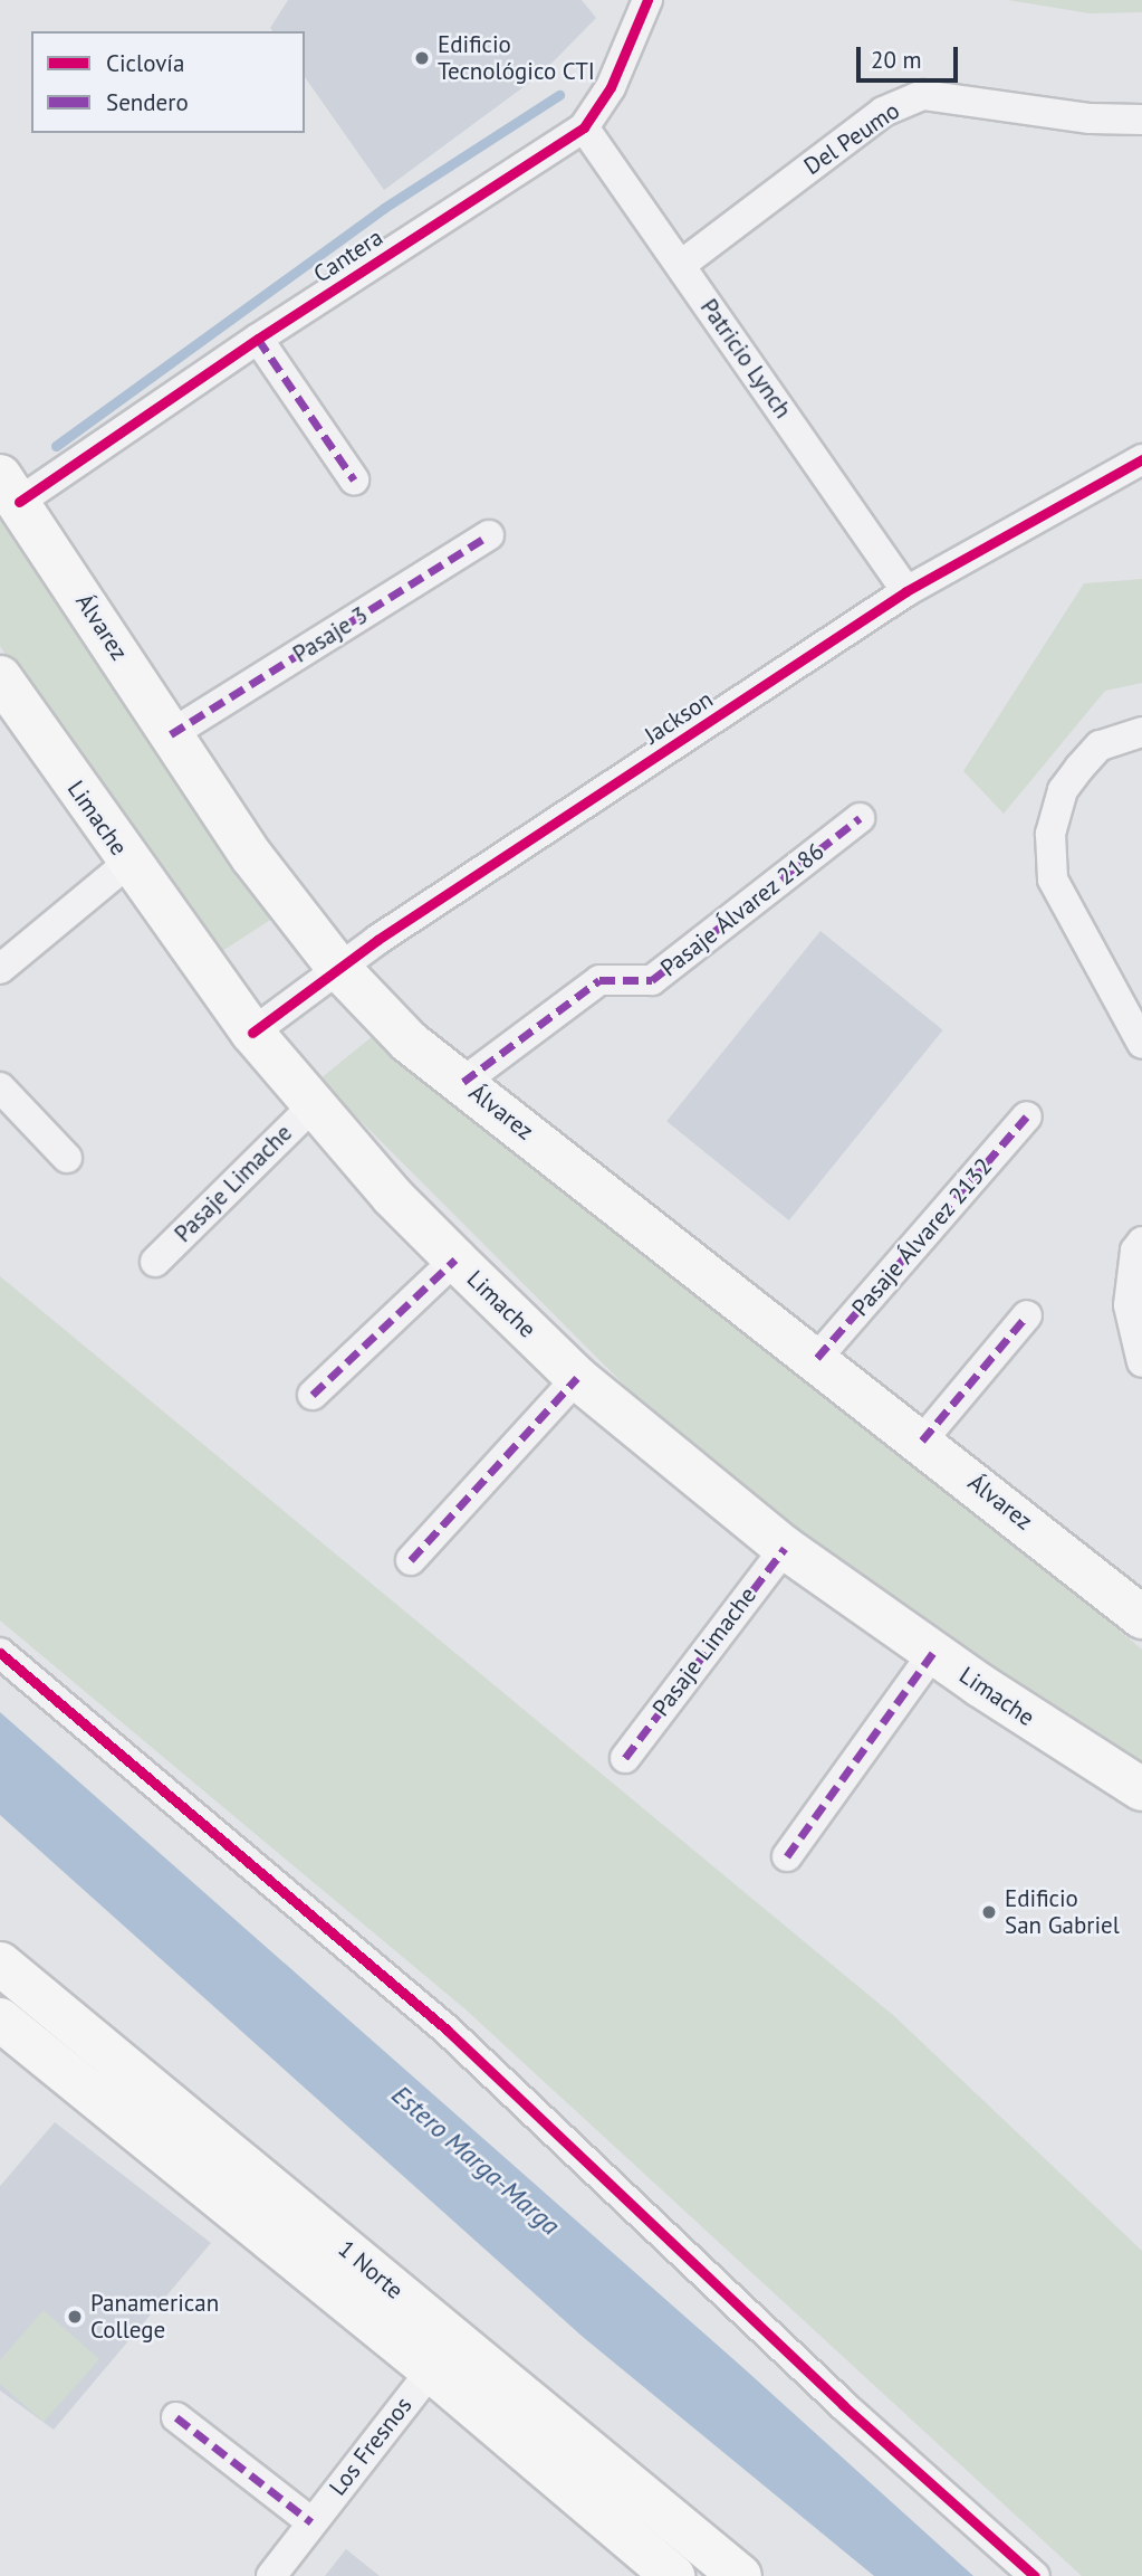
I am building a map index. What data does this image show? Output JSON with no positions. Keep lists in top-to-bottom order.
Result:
{
  "streets": {
    "main road": ["Álvarez", "Limache", "1 Norte"],
    "street": [
      "Del Peumo",
      "Cantera",
      "Patricio Lynch",
      "Pasaje 3",
      "Jackson",
      "Pasaje Álvarez 2186",
      "Pasaje Limache",
      "Pasaje Álvarez 2132",
      "Los Fresnos"
    ]
  },
  "crossings": [
    ["Del Peumo", "Patricio Lynch"],
    ["Cantera", "Patricio Lynch"],
    ["Cantera", "Álvarez"],
    ["Patricio Lynch", "Jackson"],
    ["Álvarez", "Pasaje 3"],
    ["Álvarez", "Jackson"],
    ["Álvarez", "Pasaje Álvarez 2186"],
    ["Álvarez", "Pasaje Álvarez 2132"],
    ["Jackson", "Limache"],
    ["Limache", "Pasaje Limache"],
    ["1 Norte", "Los Fresnos"]
  ],
  "water": ["Estero Marga-Marga"],
  "places": ["Edificio Tecnológico CTI", "Edificio San Gabriel", "Panamerican College"],
  "legend": ["Ciclovía", "Sendero"],
  "scale_bar": "20 m"
}
